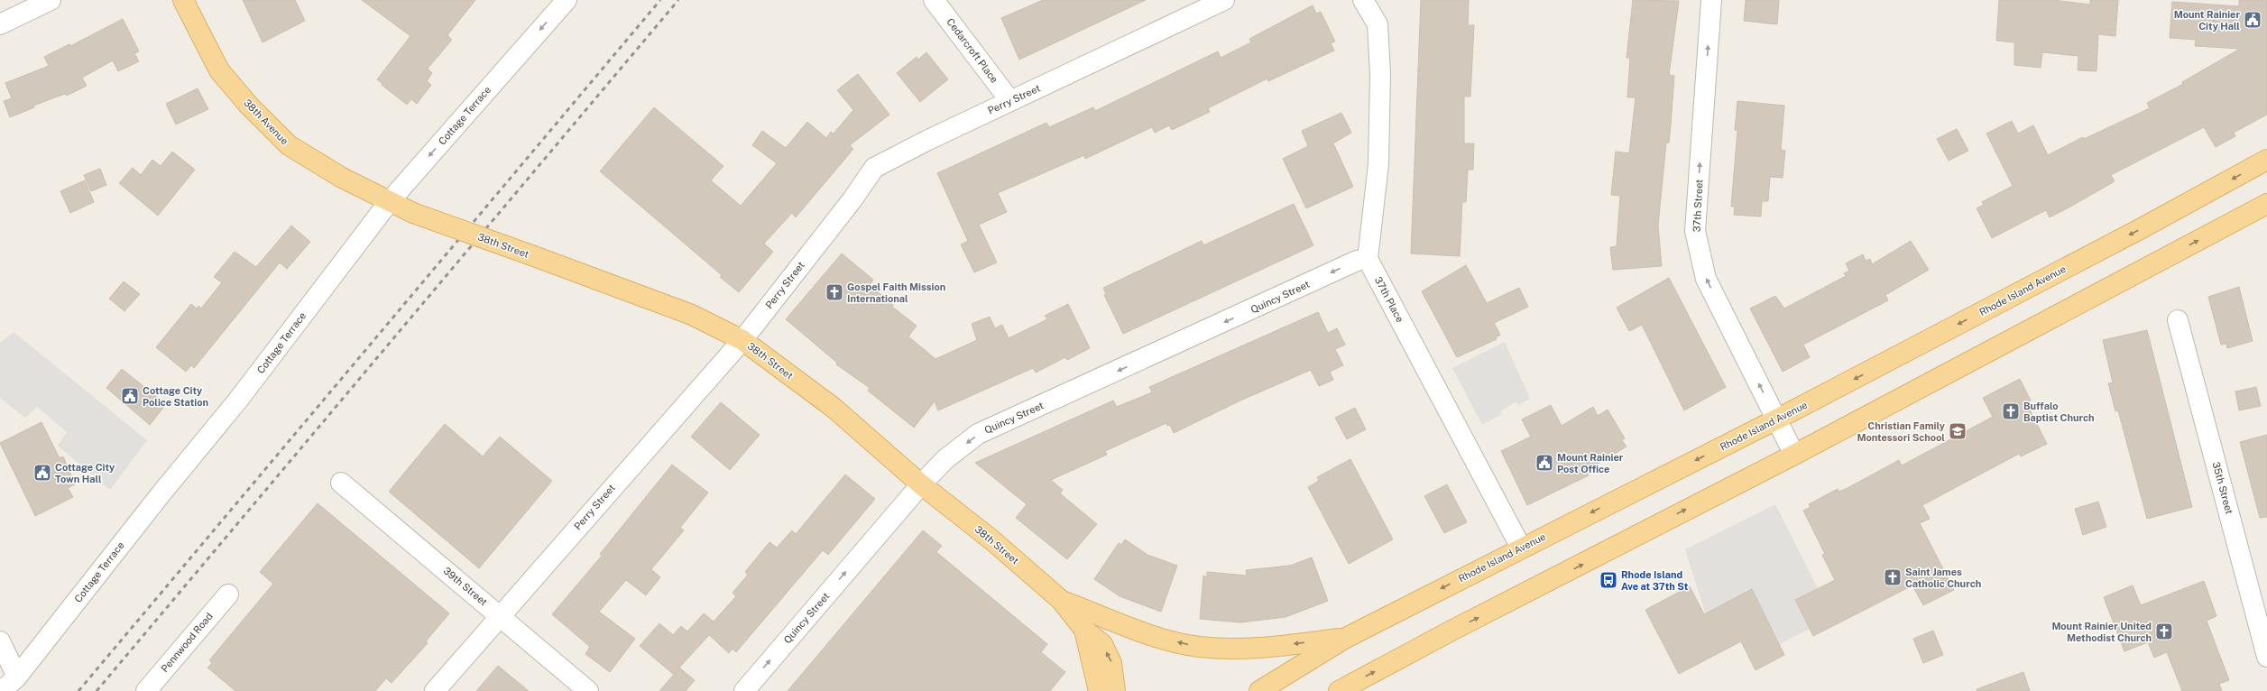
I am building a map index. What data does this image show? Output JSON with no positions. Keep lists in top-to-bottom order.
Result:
{
  "streets": {
    "main road": ["38th Avenue", "38th Street", "Rhode Island Avenue"],
    "street": [
      "Cedarcroft Place",
      "Perry Street",
      "Cottage Terrace",
      "37th Street",
      "Quincy Street",
      "37th Place",
      "35th Street",
      "39th Street",
      "Pennwood Road"
    ]
  },
  "crossings": [
    ["Cedarcroft Place", "Perry Street"],
    ["Perry Street", "38th Street"],
    ["Perry Street", "39th Street"],
    ["Cottage Terrace", "38th Avenue"],
    ["Cottage Terrace", "38th Street"],
    ["38th Avenue", "38th Street"],
    ["37th Street", "Rhode Island Avenue"],
    ["38th Street", "Quincy Street"],
    ["Rhode Island Avenue", "37th Place"],
    ["Quincy Street", "37th Place"]
  ],
  "one_way": ["37th Street"],
  "places": {
    "public building": [
      "Mount Rainier City Hall",
      "Cottage City Police Station",
      "Mount Rainier Post Office",
      "Cottage City Town Hall"
    ],
    "church": [
      "Gospel Faith Mission International",
      "Buffalo Baptist Church",
      "Saint James Catholic Church",
      "Mount Rainier United Methodist Church"
    ],
    "school or university": ["Christian Family Montessori School"],
    "bus stop": ["Rhode Island Ave at 37th St"]
  }
}
